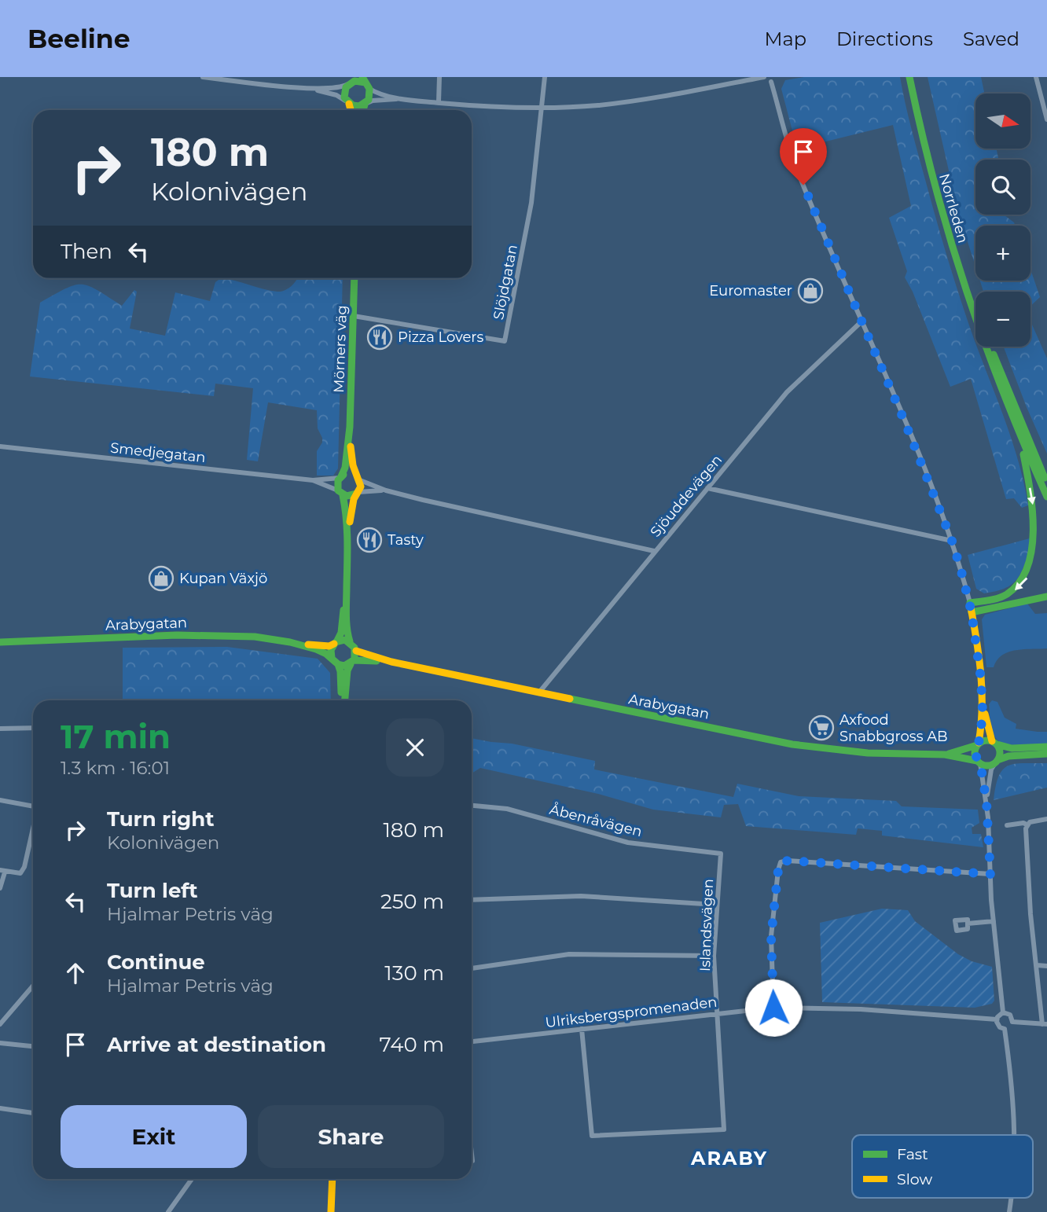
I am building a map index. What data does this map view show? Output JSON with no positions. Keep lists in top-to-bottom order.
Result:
{
  "streets": {
    "main road": ["Norrleden", "Mörners väg", "Arabygatan"],
    "street": [
      "Slöjdgatan",
      "Smedjegatan",
      "Sjöuddevägen",
      "Åbenråvägen",
      "Islandsvägen",
      "Ulriksbergspromenaden"
    ]
  },
  "crossings": [
    ["Slöjdgatan", "Mörners väg"],
    ["Mörners väg", "Smedjegatan"],
    ["Sjöuddevägen", "Arabygatan"],
    ["Åbenråvägen", "Islandsvägen"],
    ["Islandsvägen", "Ulriksbergspromenaden"]
  ],
  "districts": ["ARABY"],
  "places": {
    "shop": ["Euromaster", "Kupan Växjö"],
    "restaurant": ["Pizza Lovers", "Tasty"],
    "supermarket": ["Axfood Snabbgross AB"]
  },
  "legend": ["Fast", "Slow"],
  "north": "right",
  "page": {
    "header": "Beeline",
    "nav": ["Map", "Directions", "Saved"],
    "map_buttons": ["+", "−"],
    "turn": ["180 m", "Kolonivägen"],
    "then": "Then",
    "heading": ["17 min", "1.3 km · 16:01"],
    "list": [
      {
        "name": "Turn right",
        "note": "Kolonivägen",
        "value": "180 m"
      },
      {
        "name": "Turn left",
        "note": "Hjalmar Petris väg",
        "value": "250 m"
      },
      {
        "name": "Continue",
        "note": "Hjalmar Petris väg",
        "value": "130 m"
      },
      {
        "name": "Arrive at destination",
        "value": "740 m"
      }
    ],
    "buttons": ["Exit", "Share"]
  }
}
